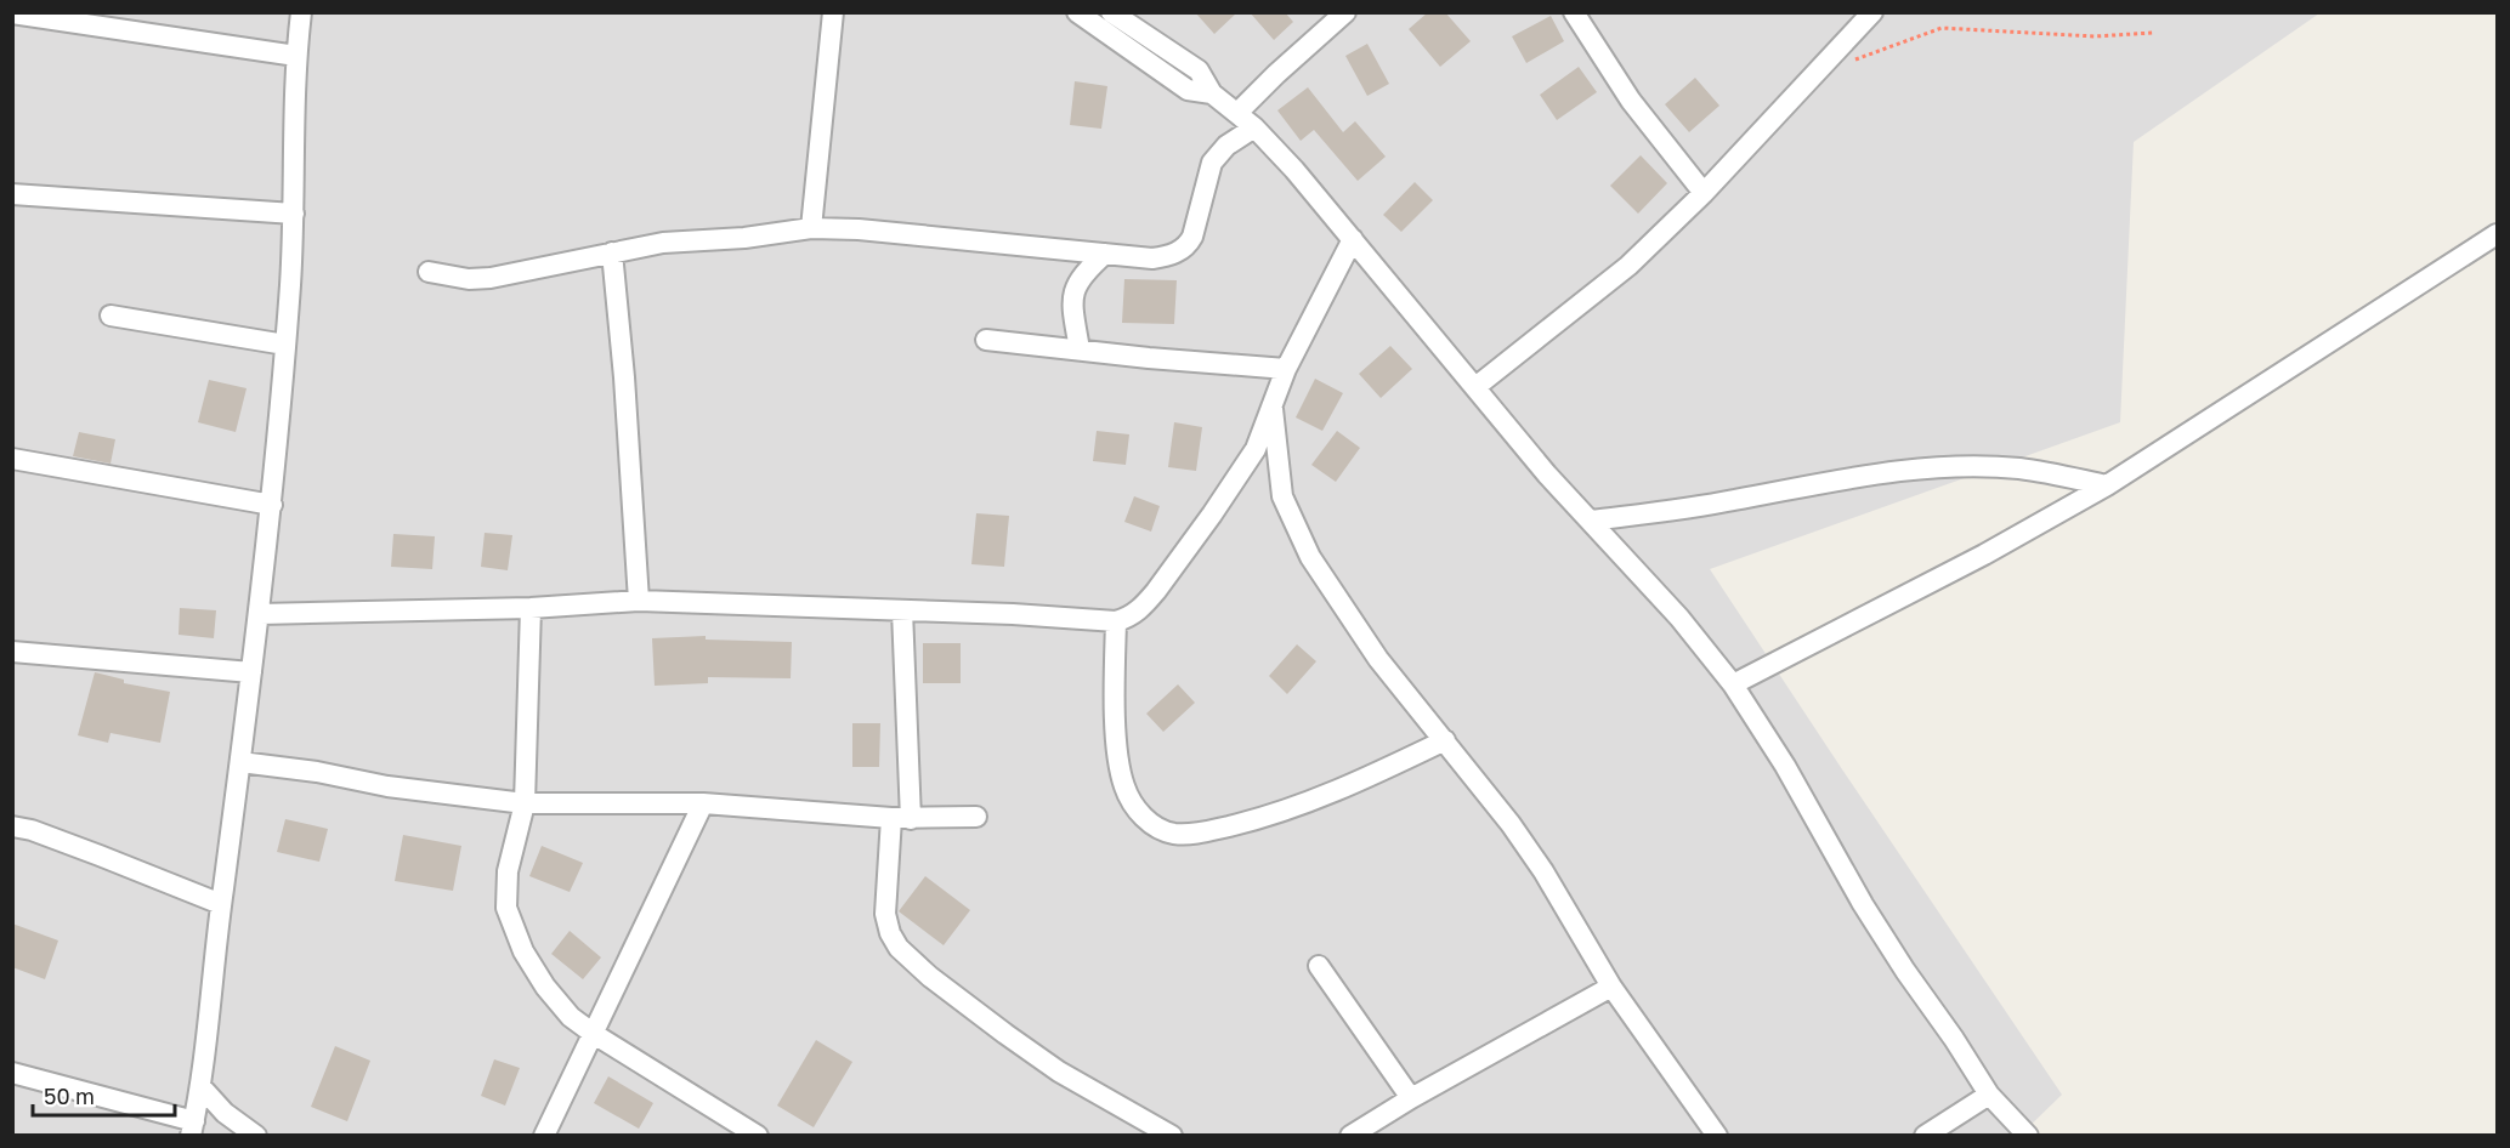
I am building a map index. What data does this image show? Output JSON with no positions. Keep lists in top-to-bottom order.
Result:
{
  "scale_bar": "50 m"
}
